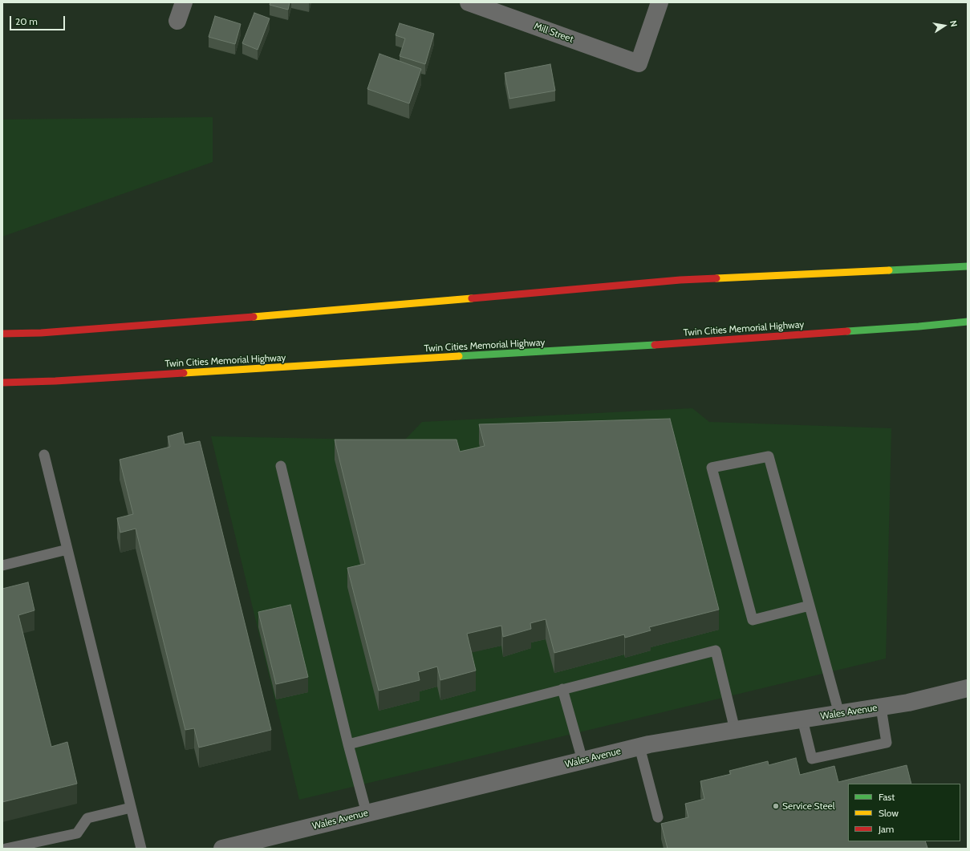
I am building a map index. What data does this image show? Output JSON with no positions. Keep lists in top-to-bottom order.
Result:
{
  "streets": {
    "main road": ["Twin Cities Memorial Highway"],
    "street": ["Mill Street", "Wales Avenue"]
  },
  "places": ["Service Steel"],
  "legend": ["Fast", "Slow", "Jam"],
  "scale_bar": "20 m",
  "north": "right"
}
